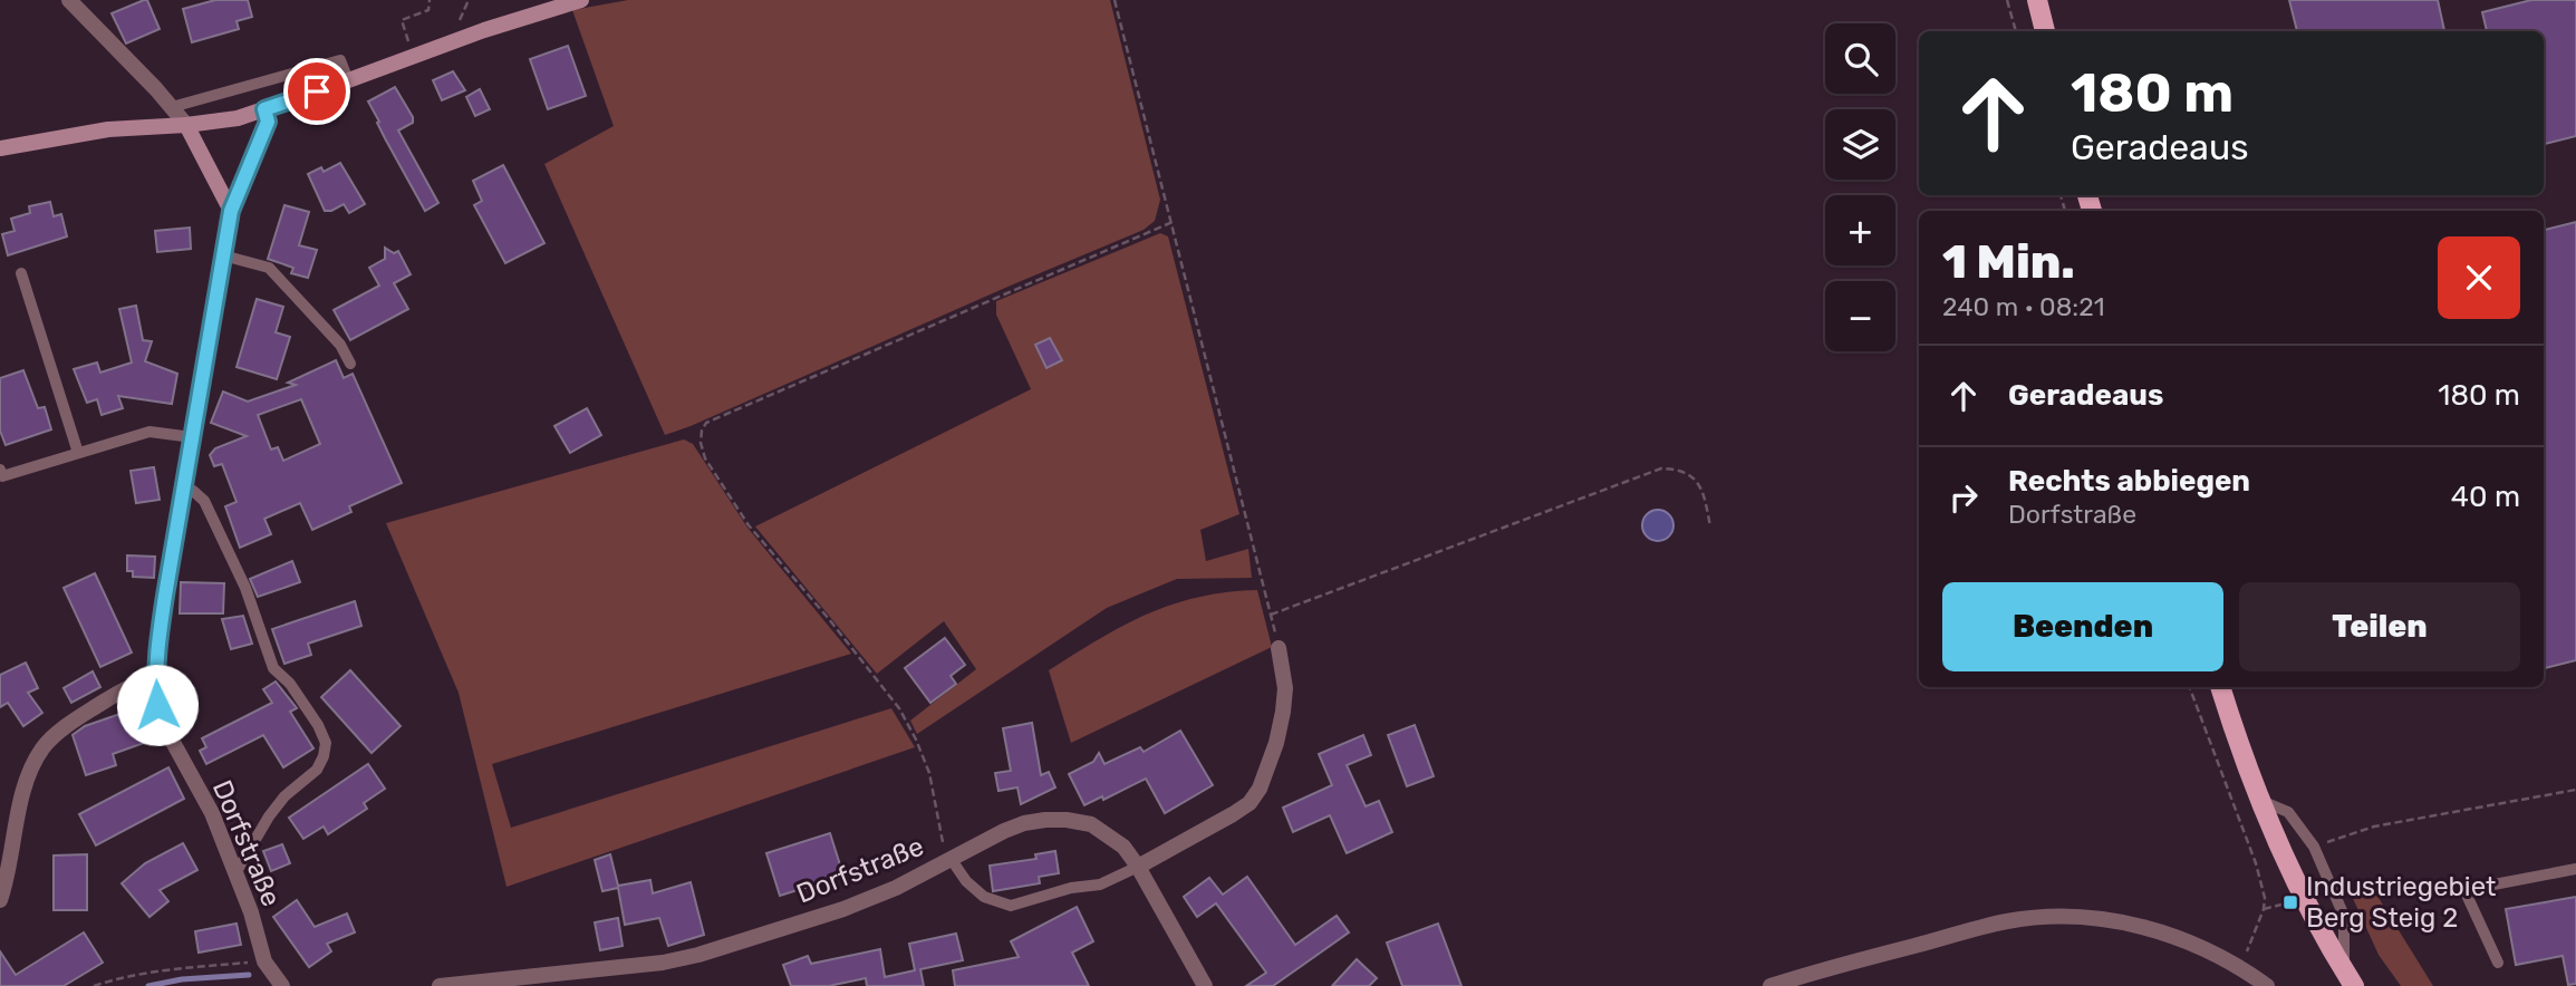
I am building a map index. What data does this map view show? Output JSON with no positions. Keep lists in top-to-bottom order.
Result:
{
  "streets": {
    "street": ["Dorfstraße"]
  },
  "places": {
    "transit": ["Industriegebiet Berg Steig 2"]
  },
  "page": {
    "map_buttons": ["+", "−"],
    "turn": ["180 m", "Geradeaus"],
    "heading": ["1 Min.", "240 m · 08:21"],
    "list": [
      {
        "name": "Geradeaus",
        "value": "180 m"
      },
      {
        "name": "Rechts abbiegen",
        "note": "Dorfstraße",
        "value": "40 m"
      }
    ],
    "buttons": ["Beenden", "Teilen"]
  }
}
